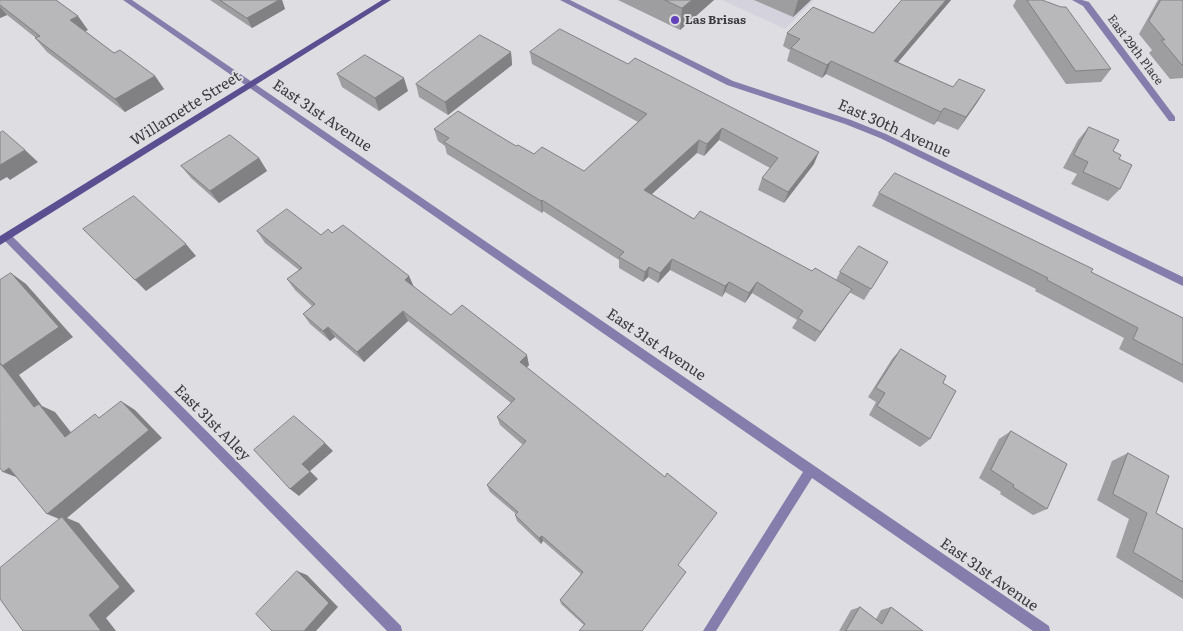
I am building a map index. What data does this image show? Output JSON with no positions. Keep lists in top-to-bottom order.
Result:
{
  "streets": {
    "main road": ["Willamette Street"],
    "street": [
      "East 29th Place",
      "East 31st Avenue",
      "East 30th Avenue",
      "East 31st Alley"
    ]
  },
  "crossings": [
    ["Willamette Street", "East 31st Avenue"],
    ["Willamette Street", "East 31st Alley"]
  ],
  "places": ["Las Brisas"]
}
